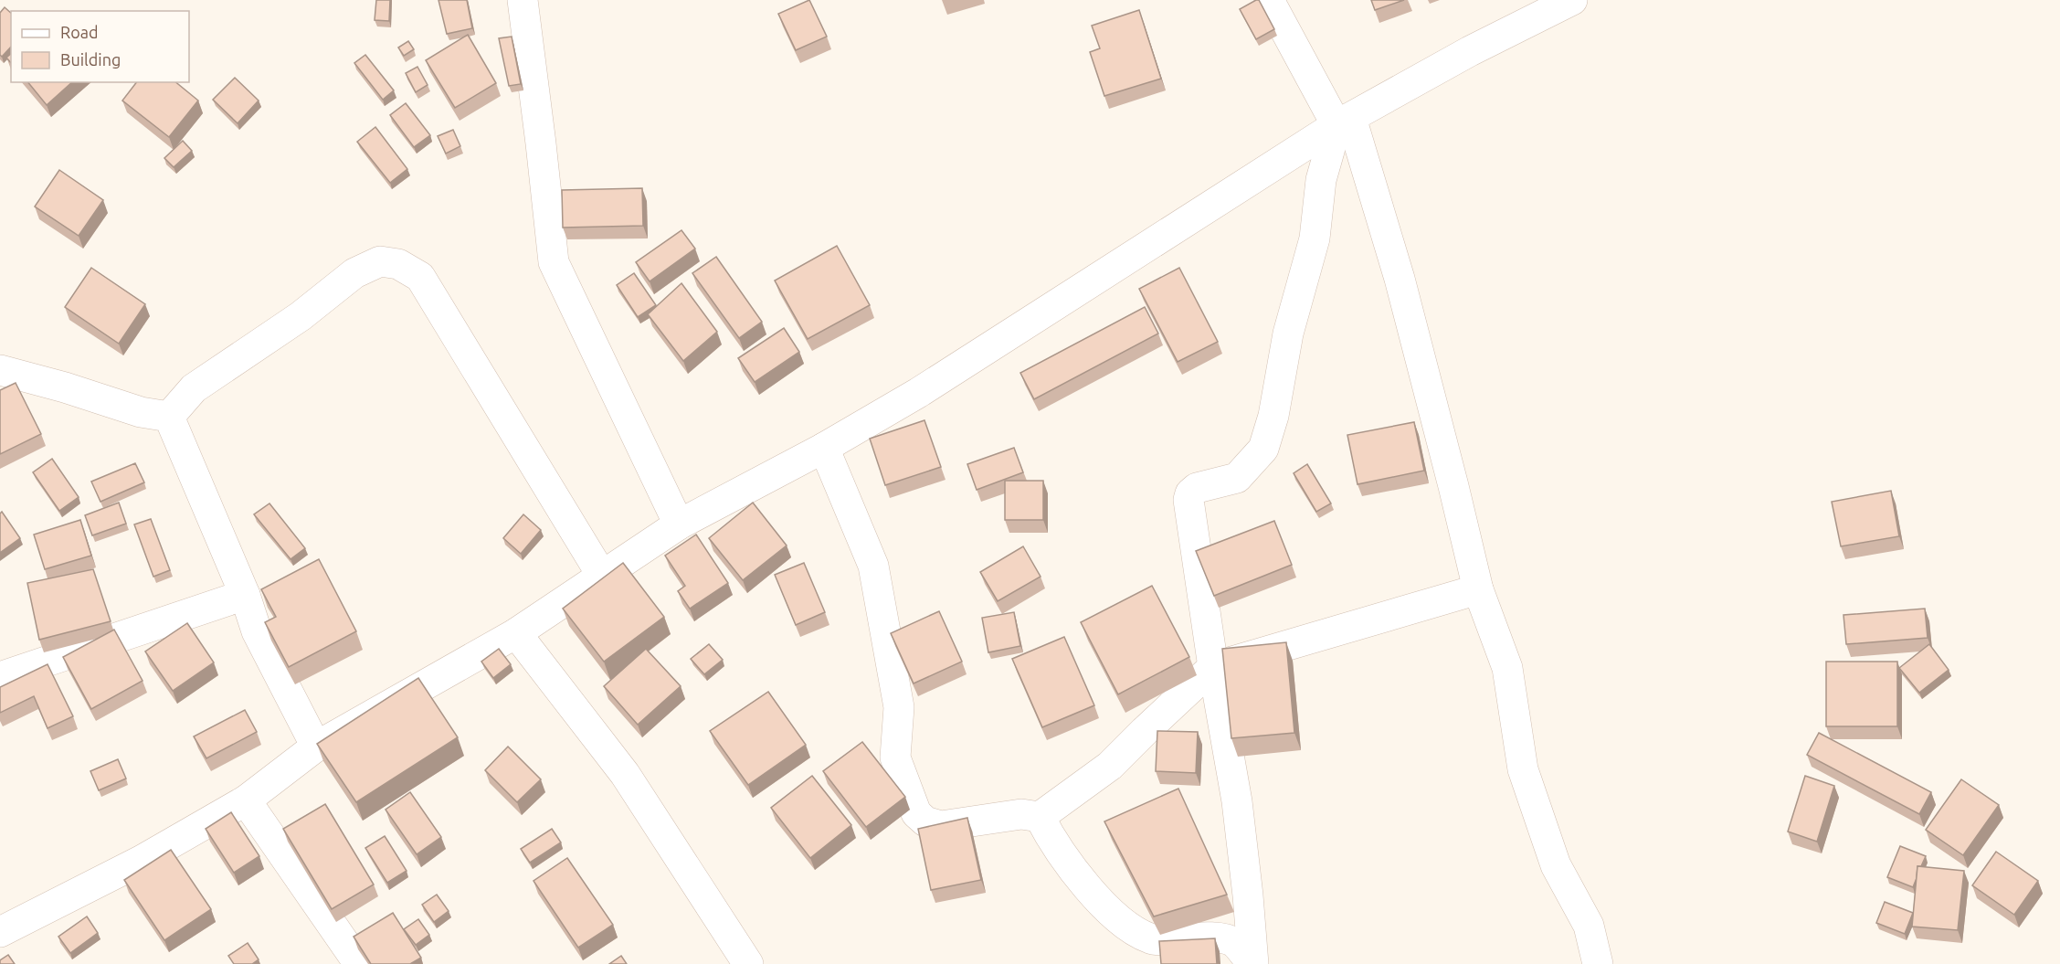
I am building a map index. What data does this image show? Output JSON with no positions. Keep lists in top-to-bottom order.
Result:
{
  "legend": ["Road", "Building"]
}
